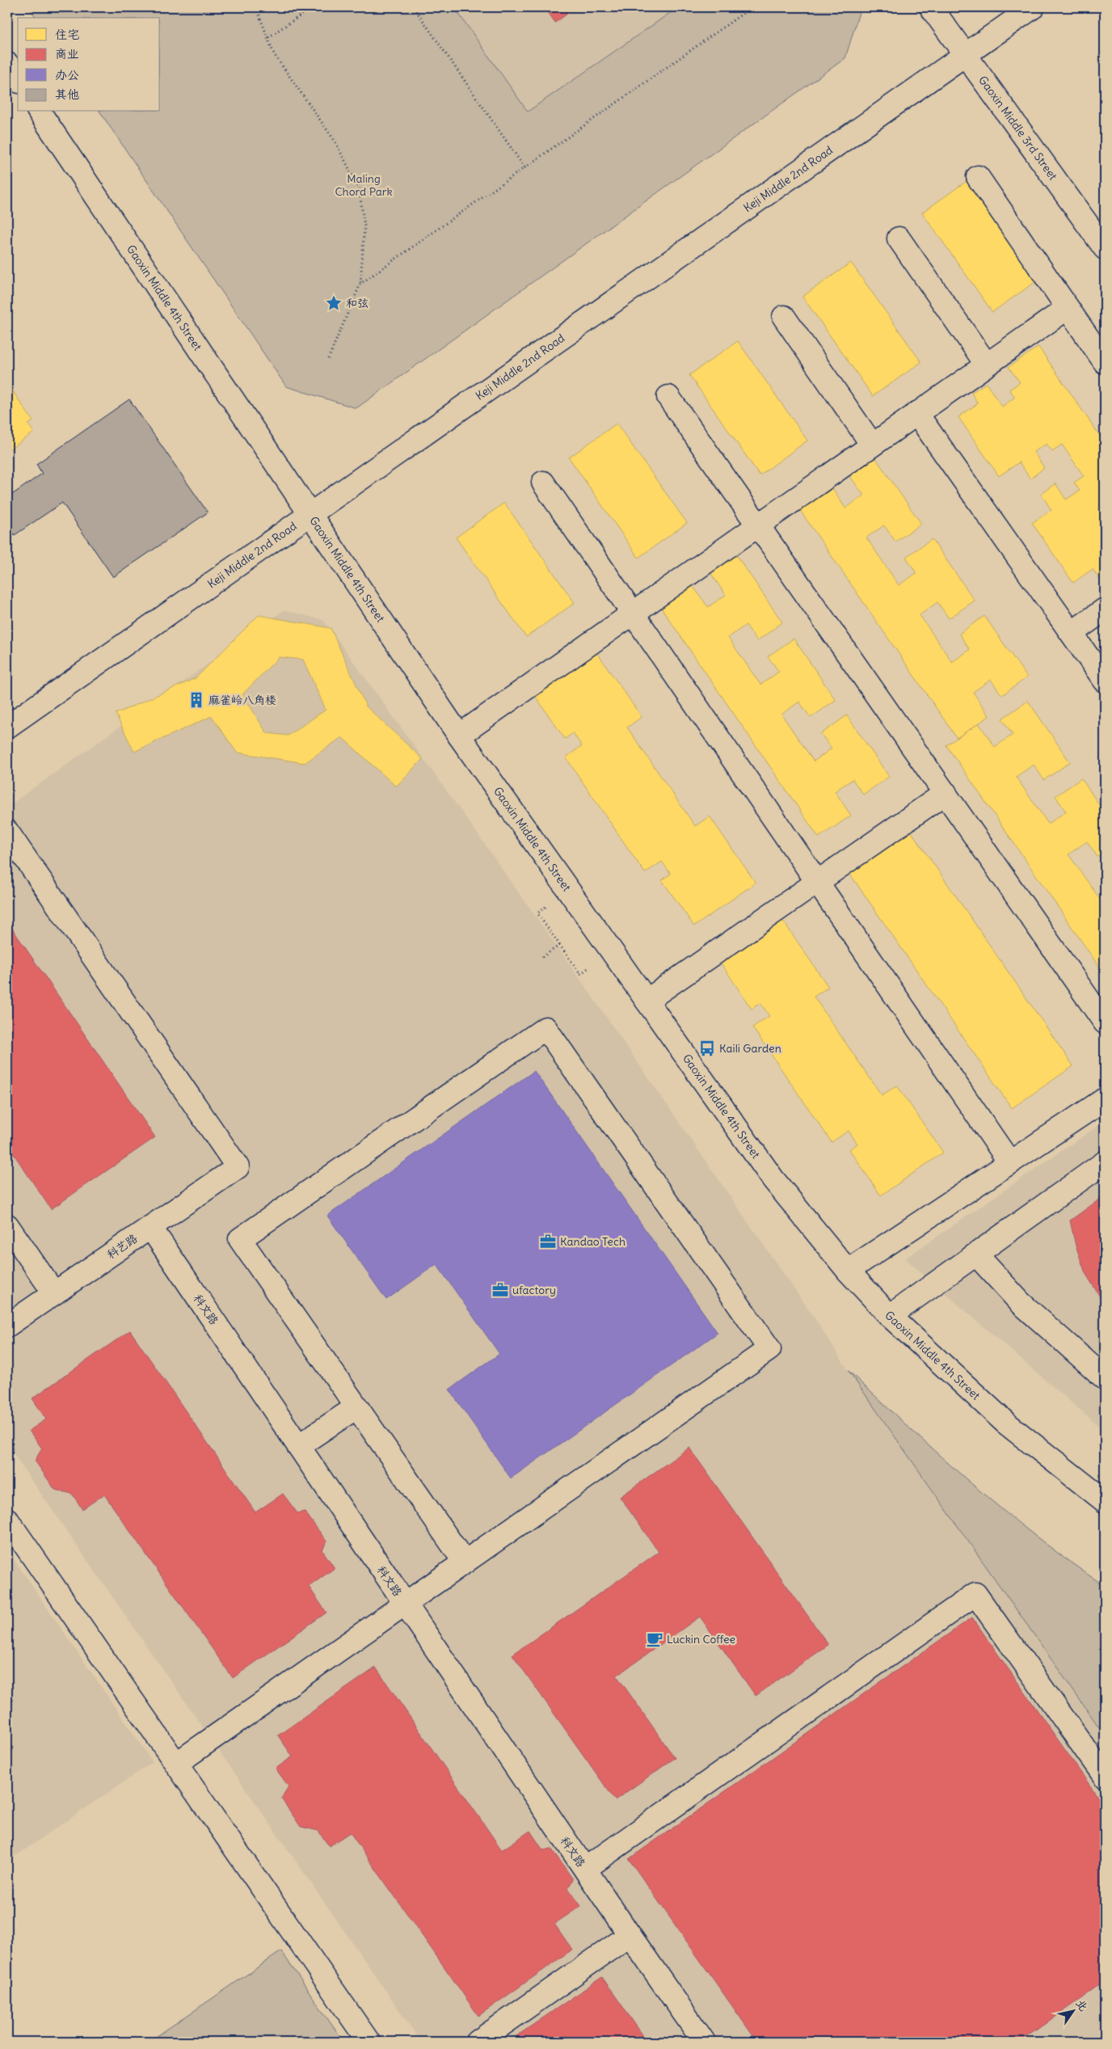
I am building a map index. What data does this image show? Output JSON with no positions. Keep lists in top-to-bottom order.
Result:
{
  "streets": {
    "main road": [
      "Gaoxin Middle 3rd Street",
      "Keji Middle 2nd Road",
      "Gaoxin Middle 4th Street",
      "科艺路",
      "科文路"
    ]
  },
  "crossings": [
    ["Gaoxin Middle 3rd Street", "Keji Middle 2nd Road"],
    ["Keji Middle 2nd Road", "Gaoxin Middle 4th Street"],
    ["科艺路", "科文路"]
  ],
  "parks": ["Maling Chord Park"],
  "places": {
    "place": ["和弦"],
    "building": ["麻雀岭八角楼"],
    "bus stop": ["Kaili Garden"],
    "office": ["Kandao Tech", "ufactory"],
    "cafe": ["Luckin Coffee"]
  },
  "legend": [
    "住宅",
    "商业",
    "办公",
    "其他"
  ],
  "north": "top right"
}
